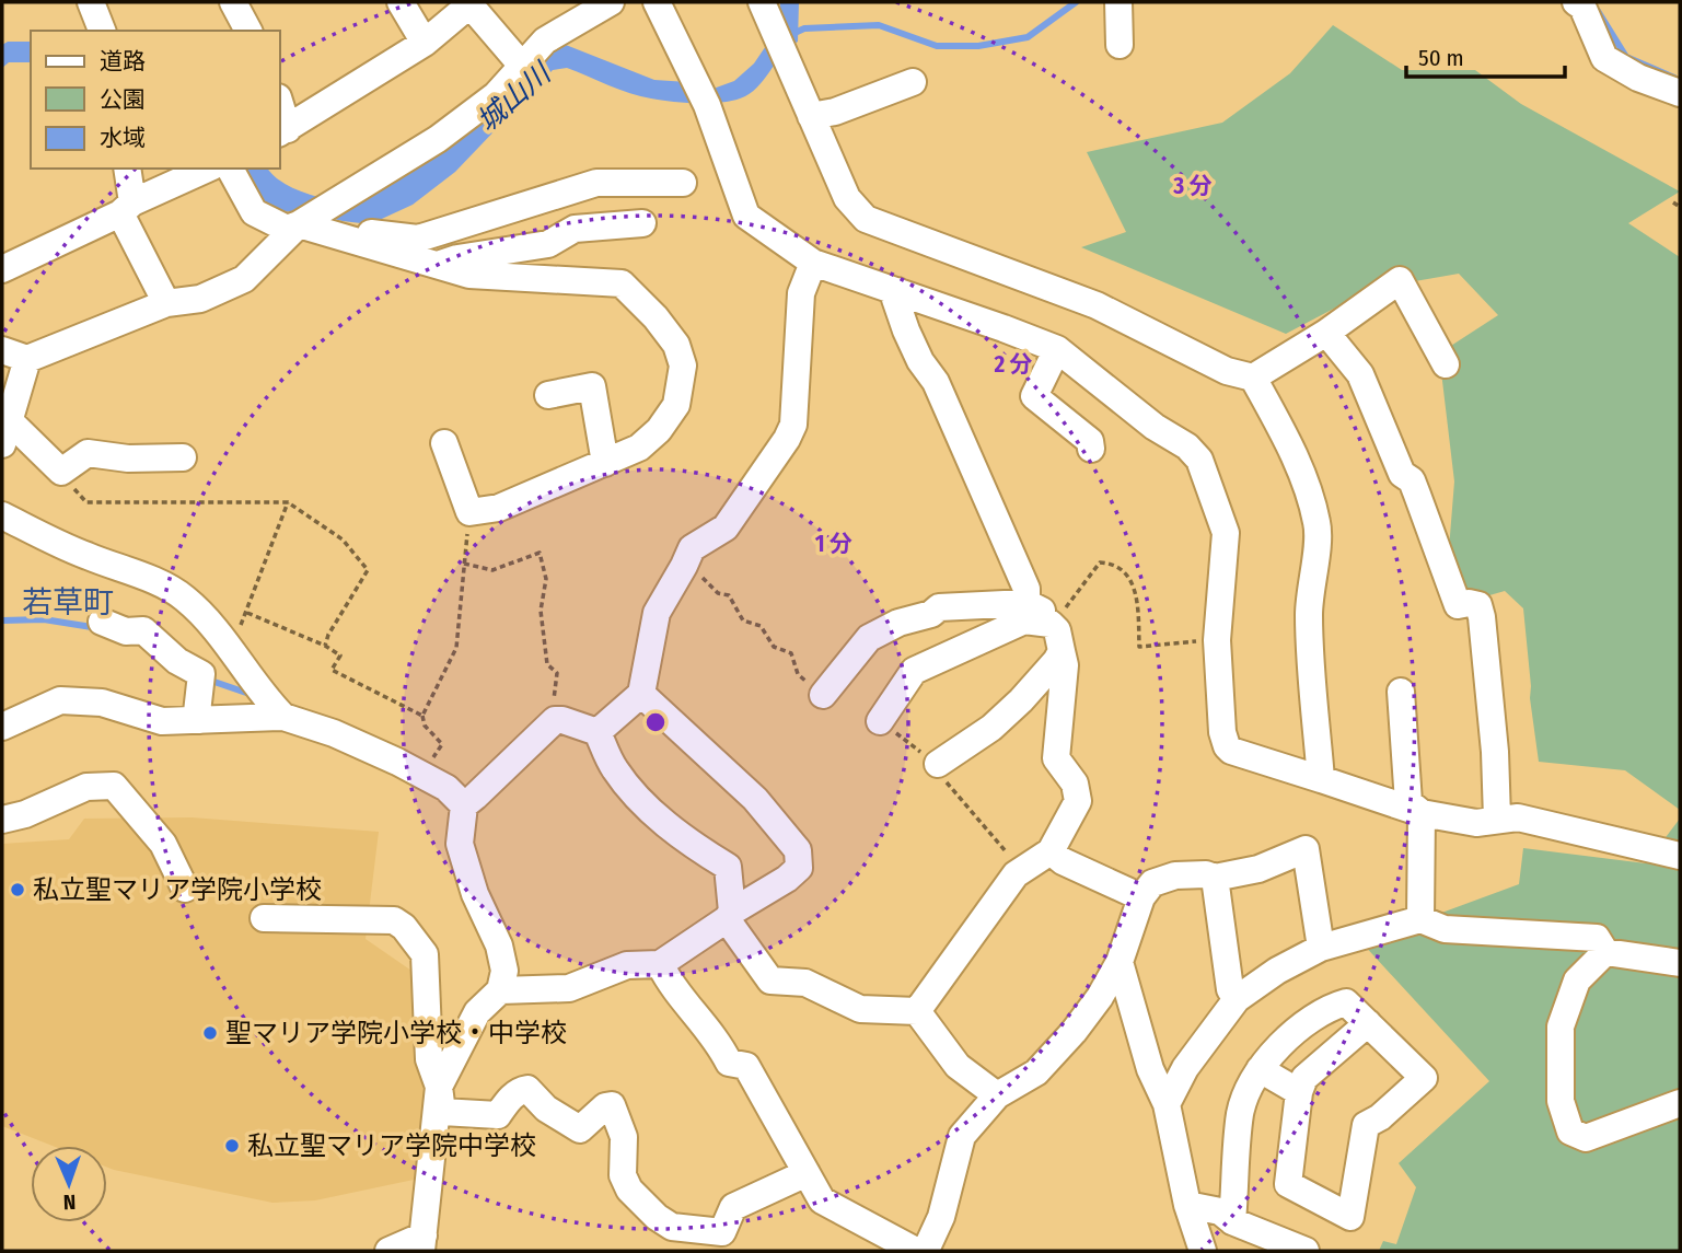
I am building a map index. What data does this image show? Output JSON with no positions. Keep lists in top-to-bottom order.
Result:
{
  "districts": ["若草町"],
  "water": ["城山川"],
  "places": ["私立聖マリア学院小学校", "聖マリア学院小学校・中学校", "私立聖マリア学院中学校"],
  "legend": ["道路", "公園", "水域"],
  "scale_bar": "50 m",
  "north": "bottom",
  "rings": ["3 分", "2 分", "1 分"]
}
